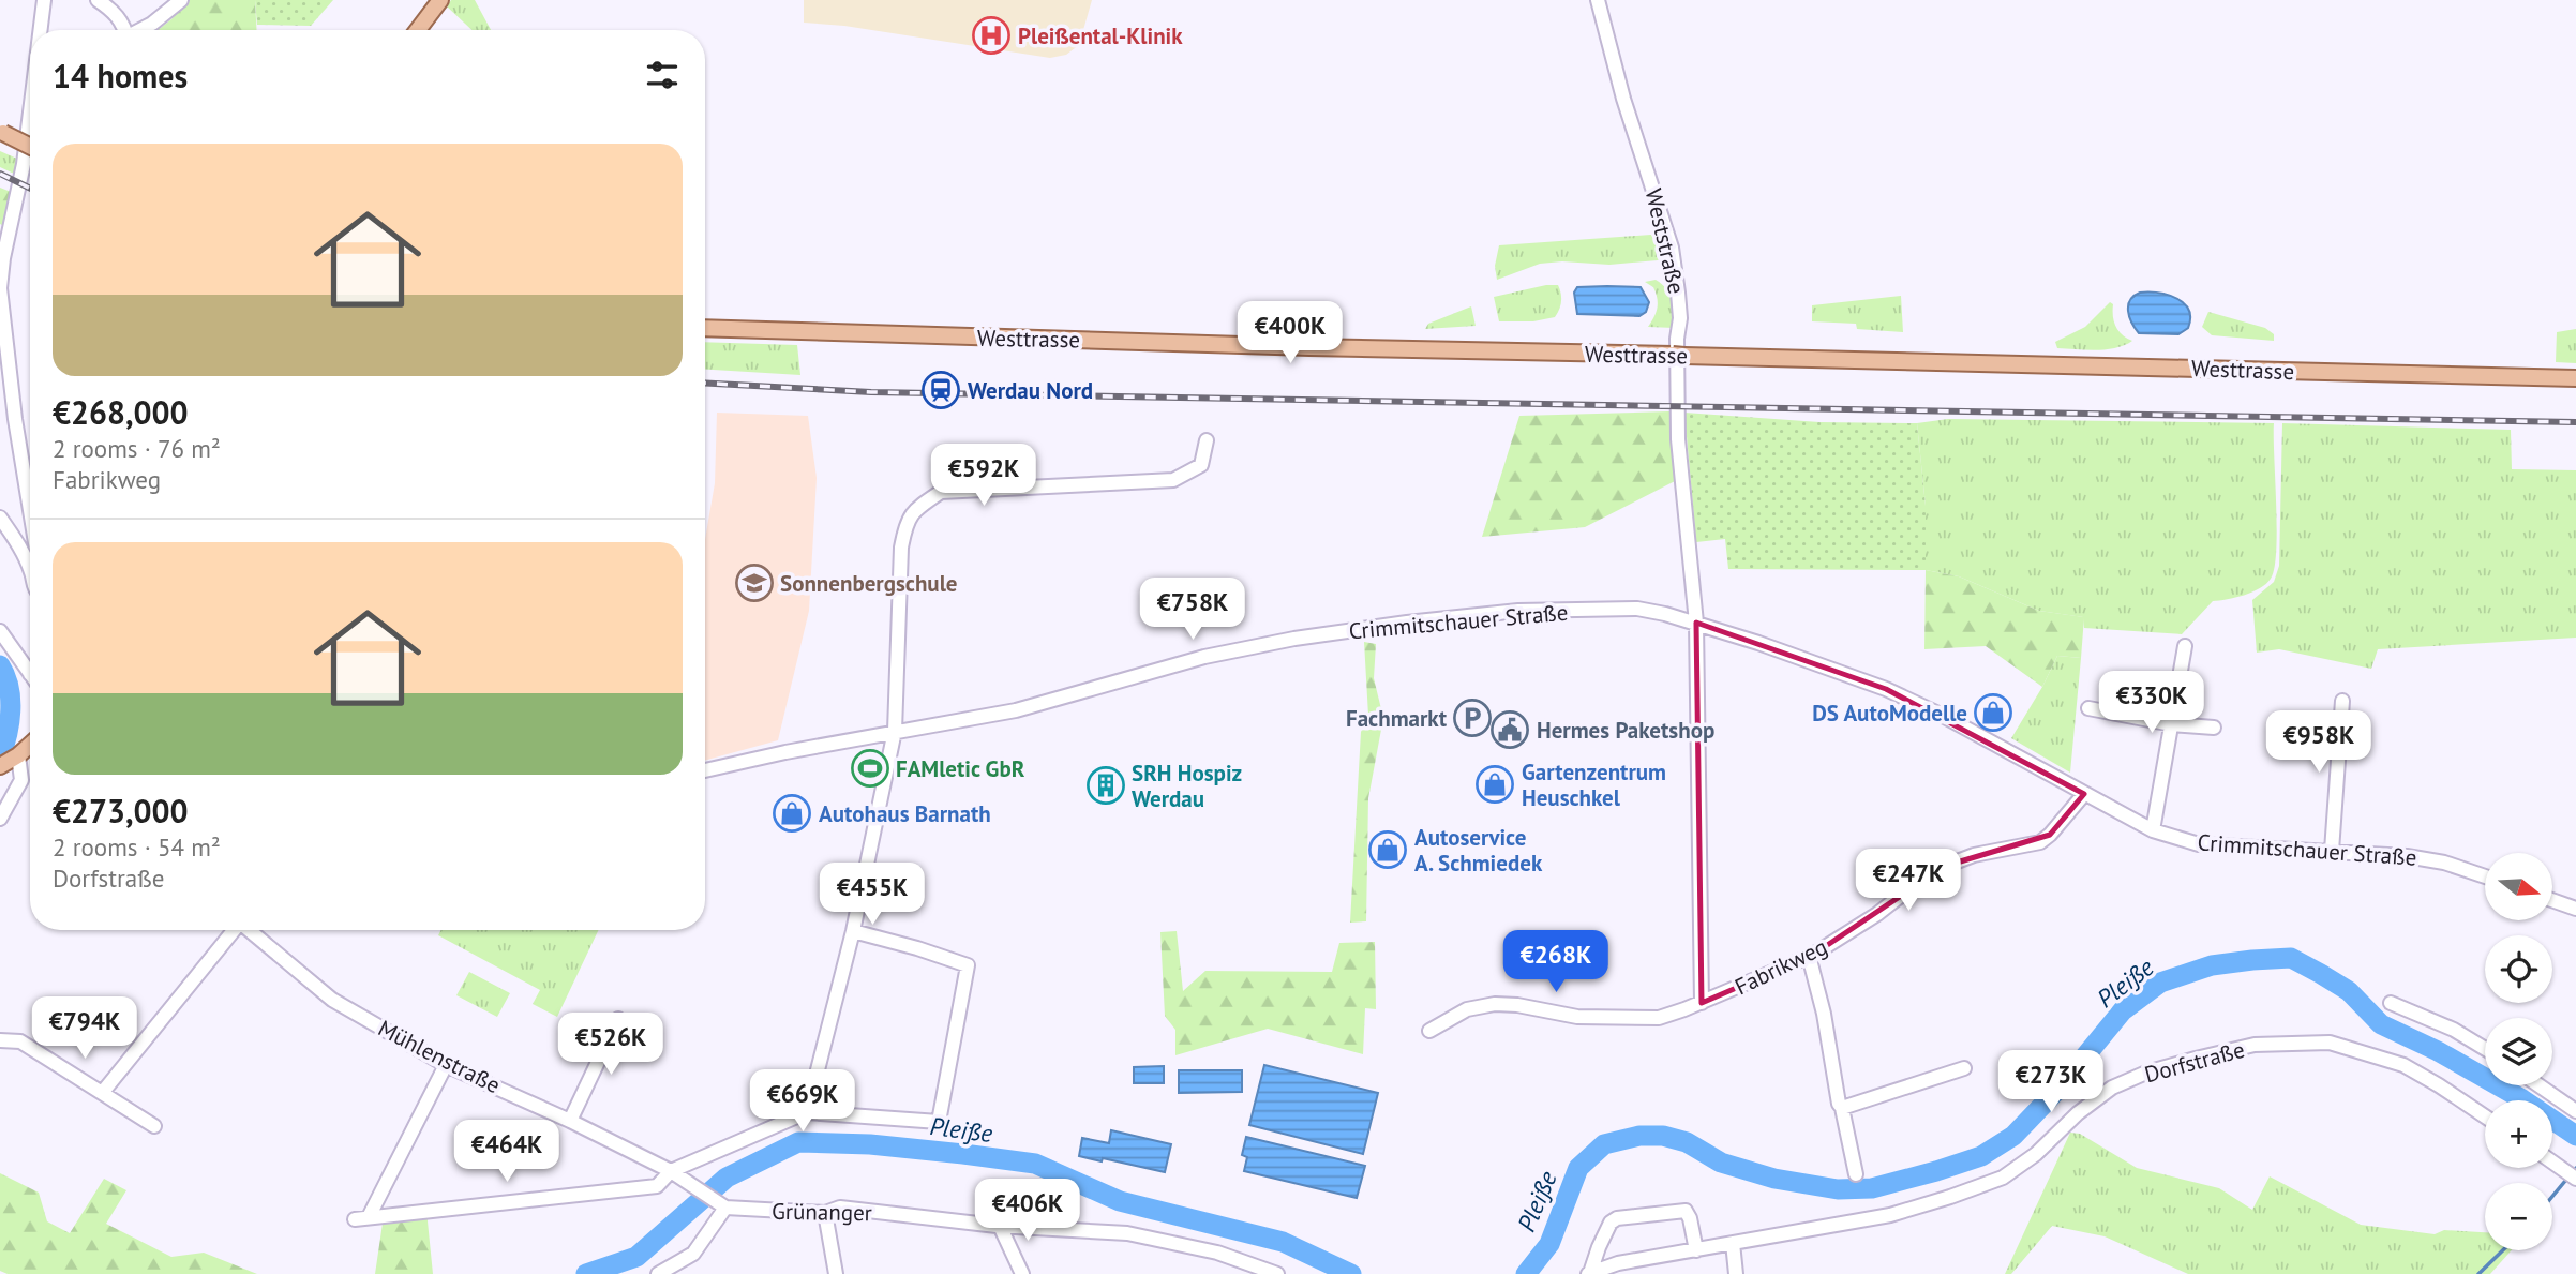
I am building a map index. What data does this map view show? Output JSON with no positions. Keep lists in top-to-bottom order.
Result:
{
  "streets": {
    "main road": ["Westtrasse"],
    "street": [
      "Weststraße",
      "Crimmitschauer Straße",
      "Fabrikweg",
      "Mühlenstraße",
      "Dorfstraße",
      "Grünanger"
    ]
  },
  "crossings": [
    ["Weststraße", "Crimmitschauer Straße"],
    ["Weststraße", "Fabrikweg"],
    ["Crimmitschauer Straße", "Fabrikweg"],
    ["Mühlenstraße", "Grünanger"]
  ],
  "water": ["Pleiße"],
  "places": {
    "hospital": ["Pleißental-Klinik"],
    "station": ["Werdau Nord"],
    "school or university": ["Sonnenbergschule"],
    "shop": [
      "DS AutoModelle",
      "Gartenzentrum Heuschkel",
      "Autohaus Barnath",
      "Autoservice A. Schmiedek"
    ],
    "parking": ["Fachmarkt"],
    "public building": ["Hermes Paketshop"],
    "sports": ["FAMletic GbR"],
    "building": ["SRH Hospiz Werdau"]
  },
  "north": "right",
  "page": {
    "heading": "14 homes",
    "list": [
      {
        "name": "€268,000",
        "note": "2 rooms · 76 m² · Fabrikweg"
      },
      {
        "name": "€273,000",
        "note": "2 rooms · 54 m² · Dorfstraße"
      }
    ],
    "price": [
      "€400K",
      "€592K",
      "€758K",
      "€330K",
      "€958K",
      "€247K",
      "€455K",
      "€268K",
      "€794K",
      "€526K",
      "€273K",
      "€669K",
      "€464K",
      "€406K"
    ],
    "map_buttons": ["+", "−"]
  }
}
